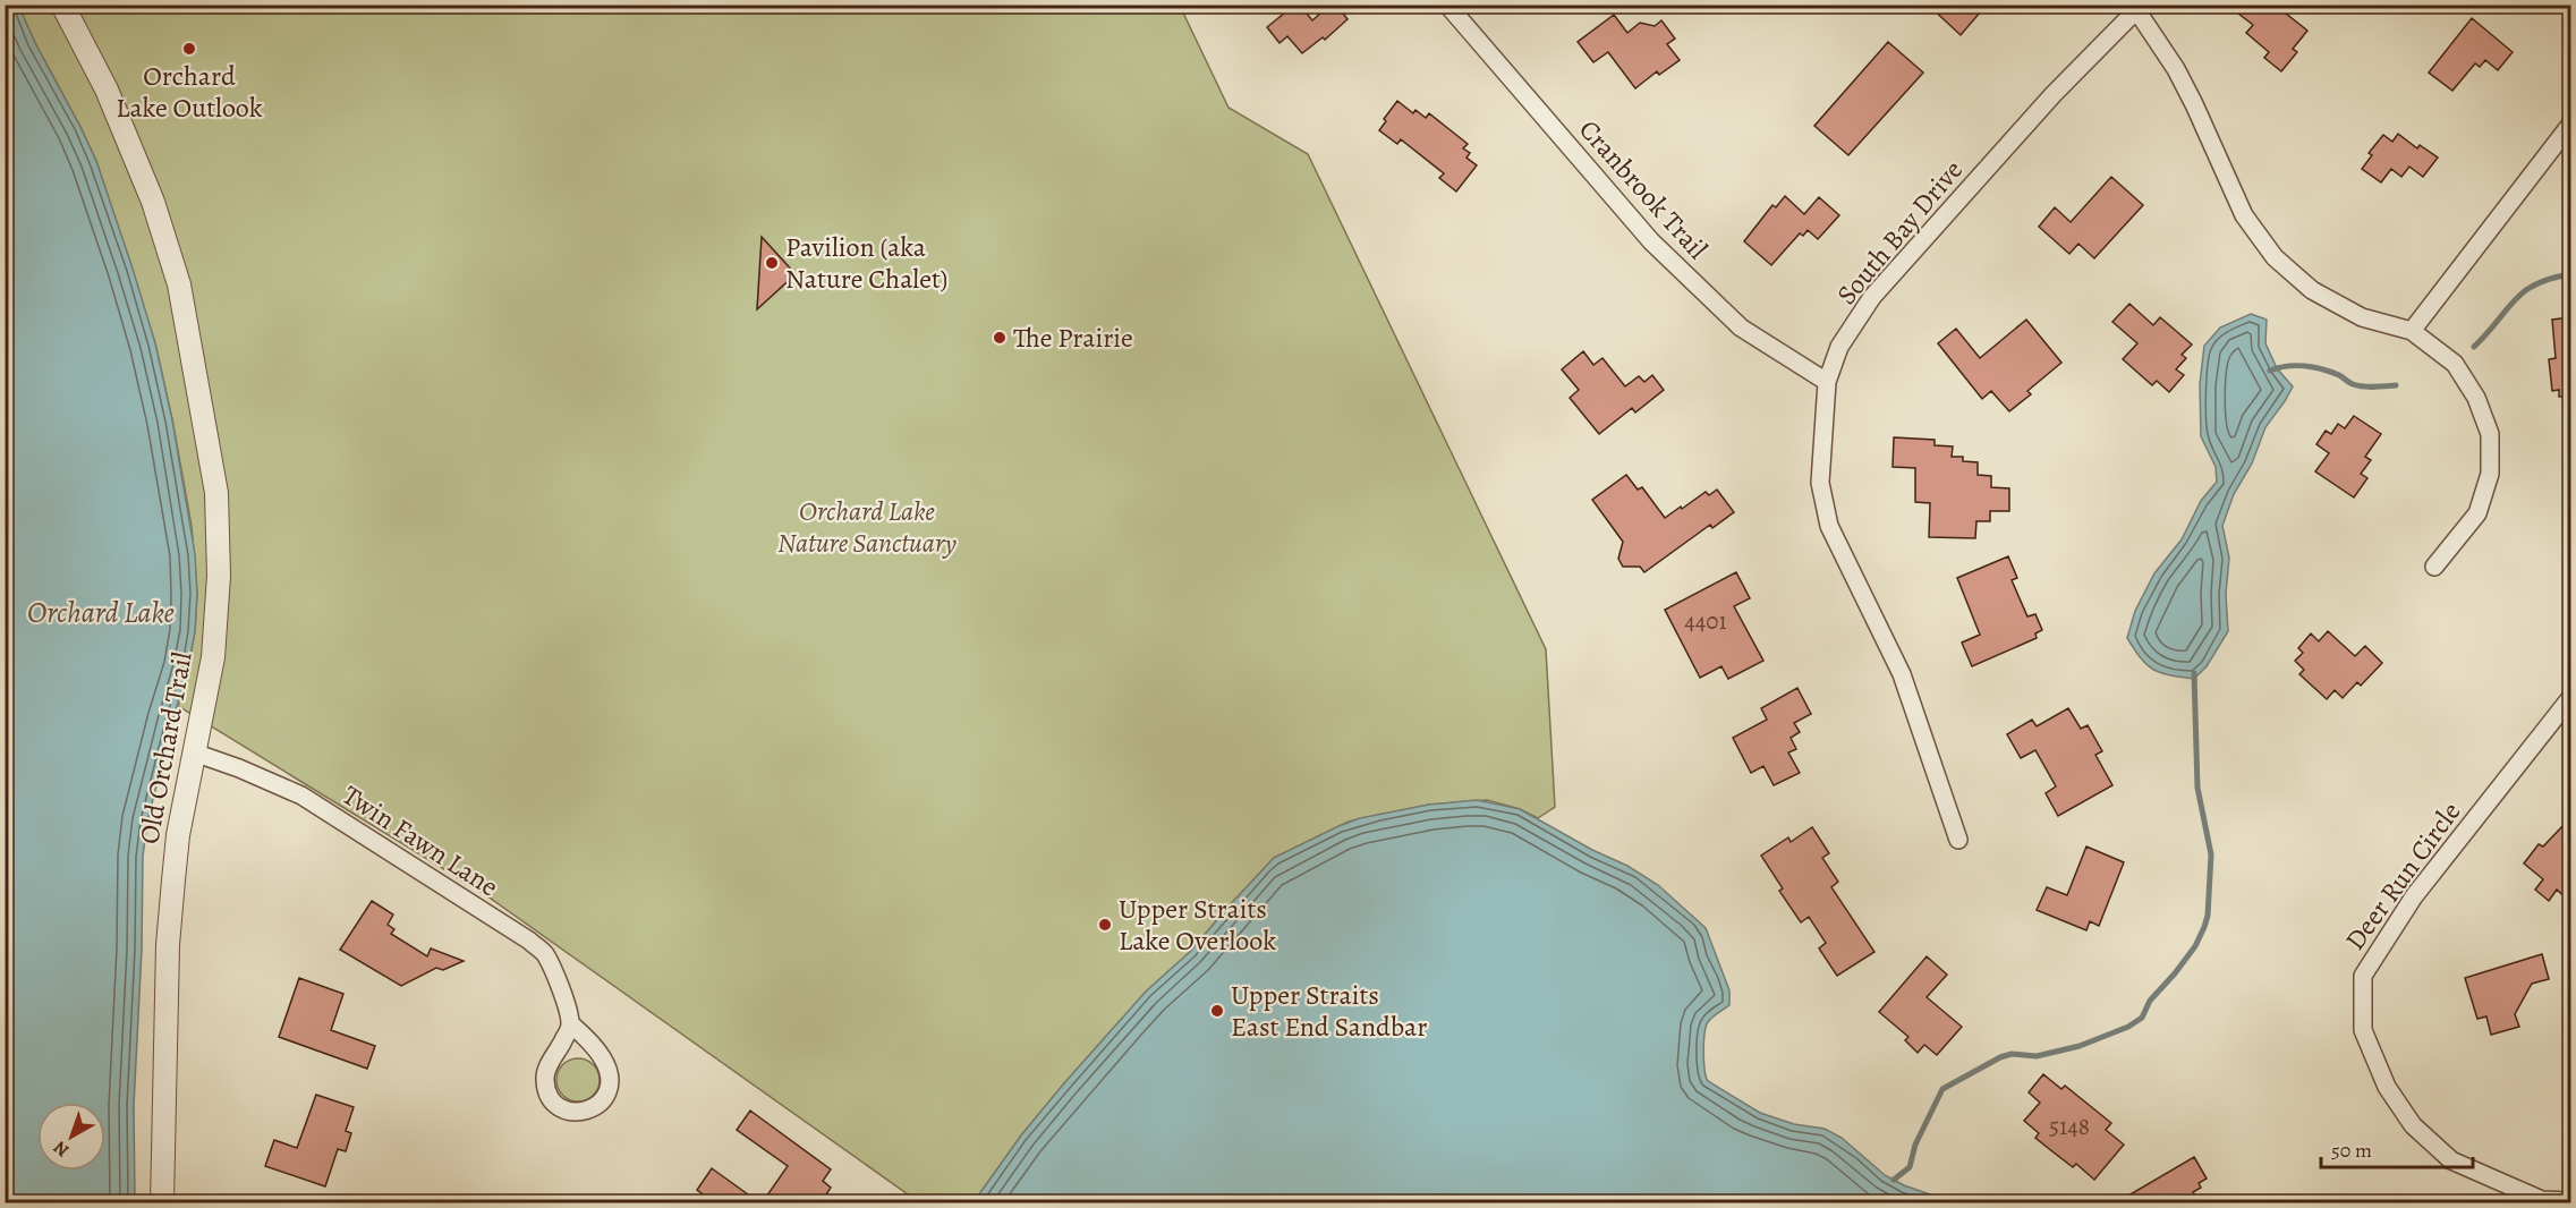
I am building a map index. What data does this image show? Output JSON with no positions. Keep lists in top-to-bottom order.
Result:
{
  "streets": {
    "street": [
      "Cranbrook Trail",
      "South Bay Drive",
      "Old Orchard Trail",
      "Twin Fawn Lane",
      "Deer Run Circle"
    ]
  },
  "crossings": [
    ["Cranbrook Trail", "South Bay Drive"],
    ["Old Orchard Trail", "Twin Fawn Lane"]
  ],
  "water": ["Orchard Lake"],
  "parks": ["Orchard Lake Nature Sanctuary"],
  "places": [
    "Orchard Lake Outlook",
    "Pavilion (aka Nature Chalet)",
    "The Prairie",
    "Upper Straits Lake Overlook",
    "Upper Straits East End Sandbar"
  ],
  "house_numbers": ["4401", "5148"],
  "scale_bar": "50 m",
  "north": "bottom left"
}
